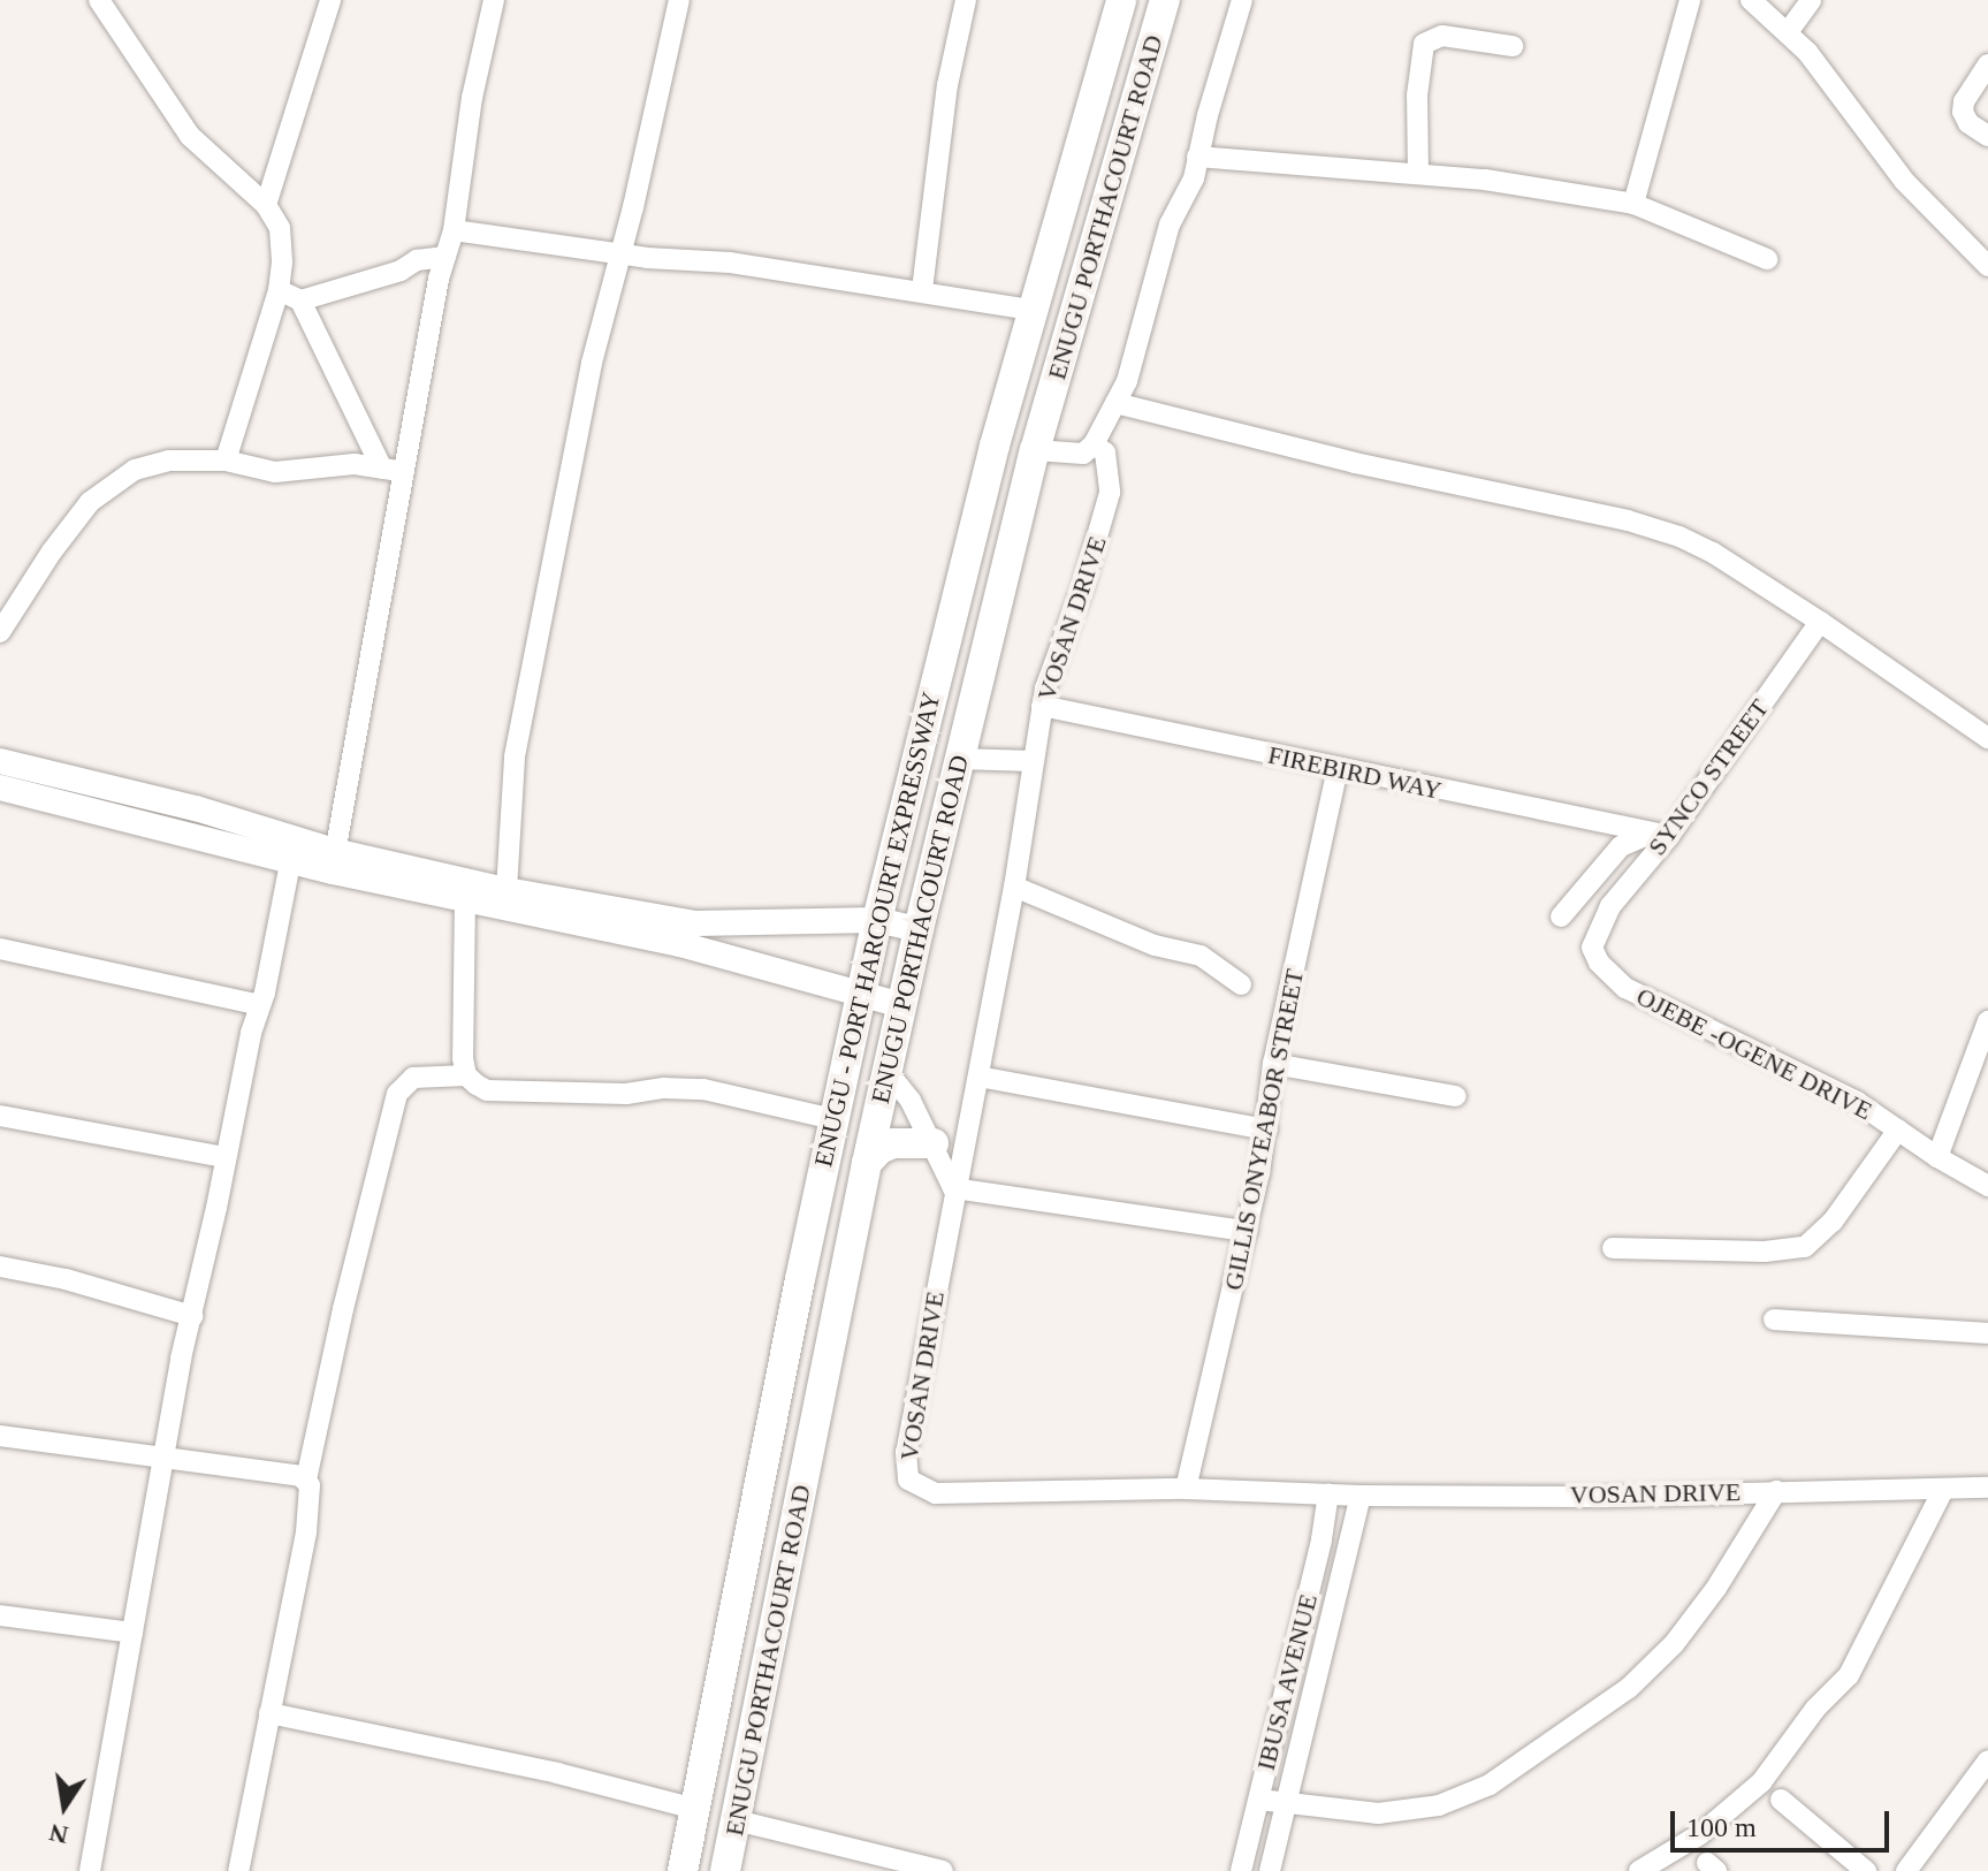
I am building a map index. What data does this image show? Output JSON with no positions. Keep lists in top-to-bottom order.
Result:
{
  "streets": {
    "highway": ["ENUGU PORTHACOURT ROAD", "ENUGU - PORT HARCOURT EXPRESSWAY"],
    "street": [
      "VOSAN DRIVE",
      "FIREBIRD WAY",
      "SYNCO STREET",
      "OJEBE -OGENE DRIVE",
      "GILLIS ONYEABOR STREET",
      "IBUSA AVENUE"
    ]
  },
  "crossings": [
    ["VOSAN DRIVE", "FIREBIRD WAY"],
    ["VOSAN DRIVE", "GILLIS ONYEABOR STREET"],
    ["VOSAN DRIVE", "IBUSA AVENUE"],
    ["FIREBIRD WAY", "SYNCO STREET"],
    ["FIREBIRD WAY", "GILLIS ONYEABOR STREET"],
    ["SYNCO STREET", "OJEBE -OGENE DRIVE"]
  ],
  "scale_bar": "100 m",
  "north": "bottom"
}
